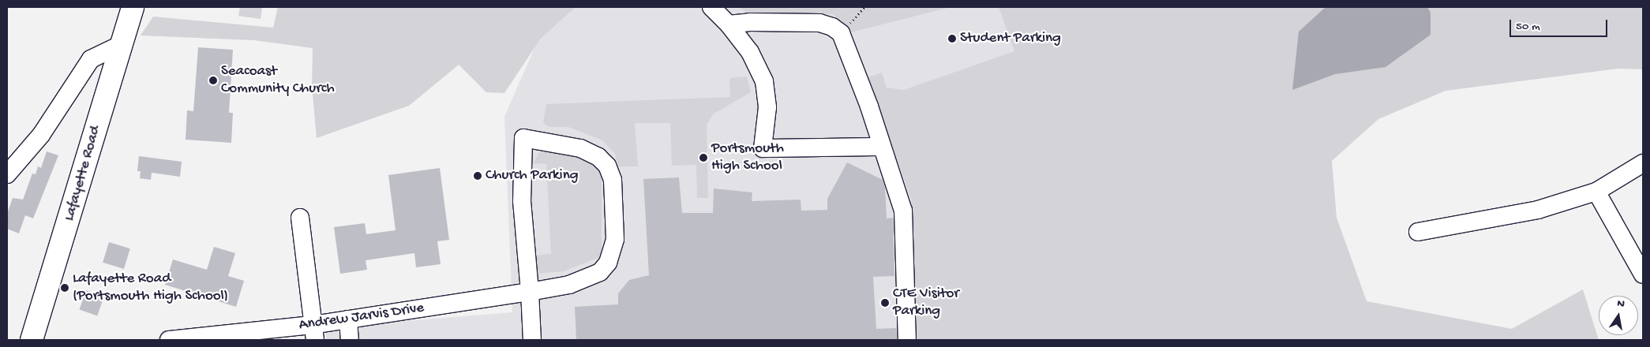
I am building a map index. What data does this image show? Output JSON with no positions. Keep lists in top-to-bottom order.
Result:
{
  "streets": {
    "main road": ["Lafayette Road"],
    "street": ["Andrew Jarvis Drive"]
  },
  "places": [
    "Student Parking",
    "Seacoast Community Church",
    "Portsmouth High School",
    "Church Parking",
    "Lafayette Road (Portsmouth High School)",
    "CTE Visitor Parking"
  ],
  "scale_bar": "50 m",
  "north": "top"
}
